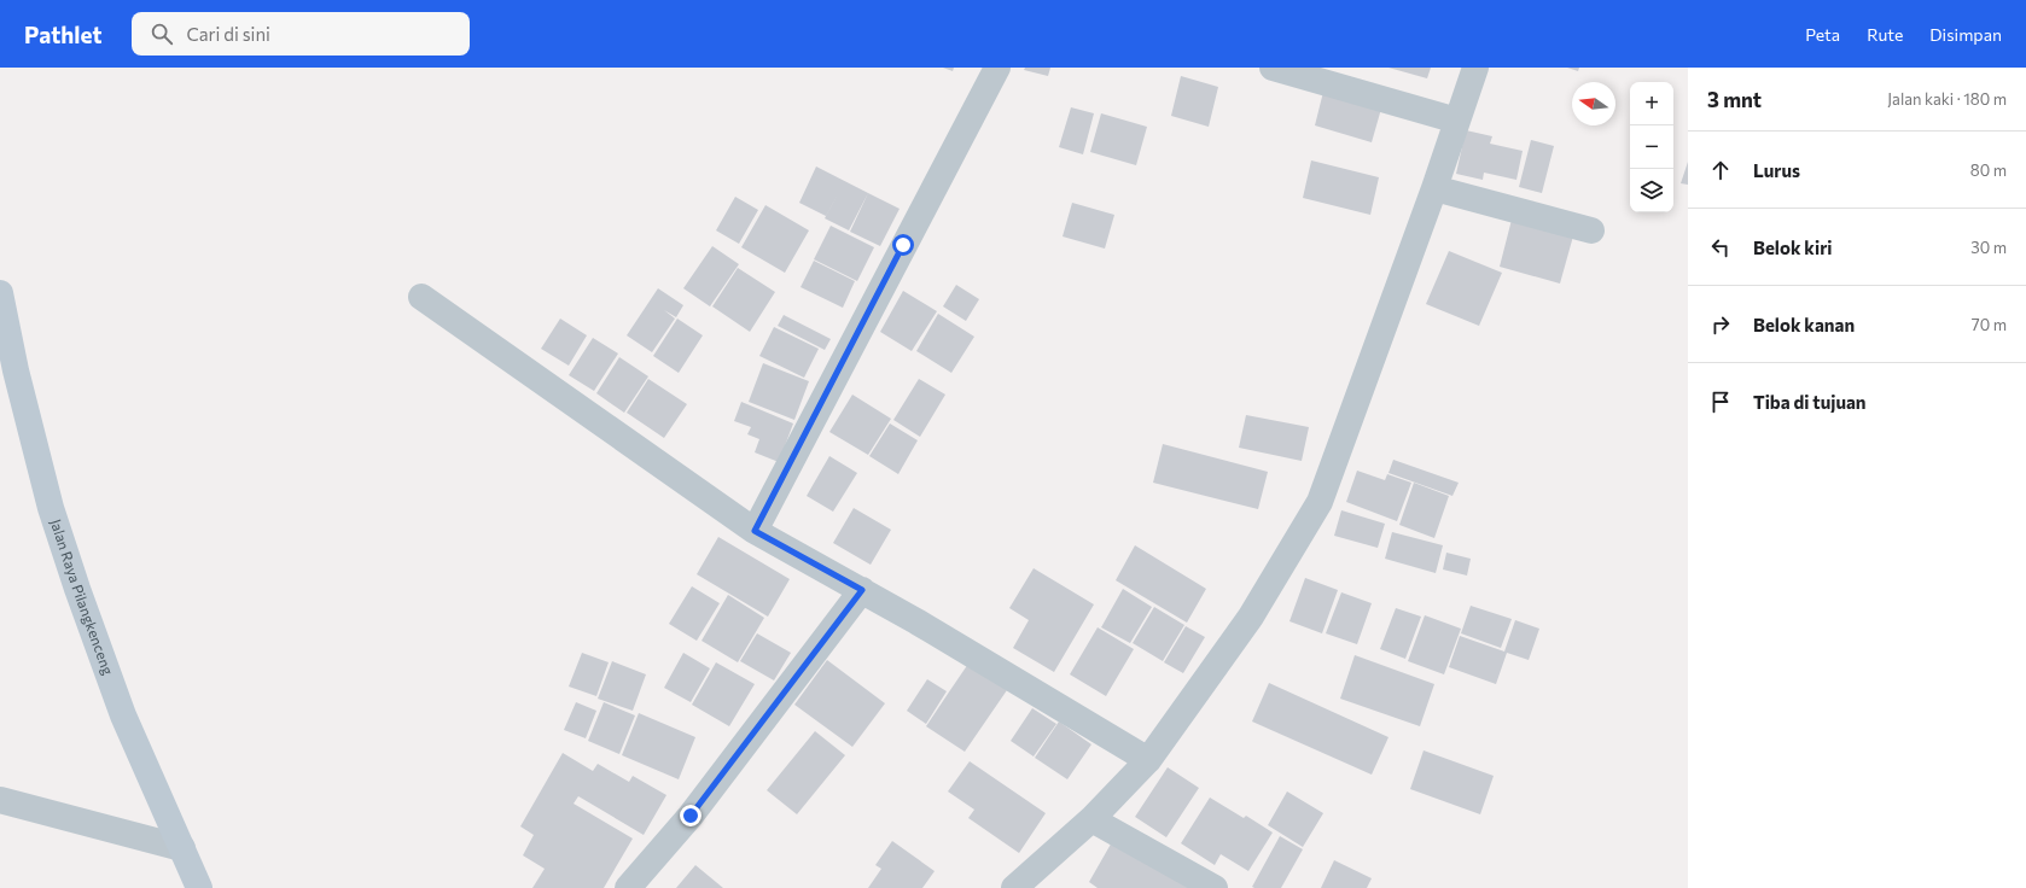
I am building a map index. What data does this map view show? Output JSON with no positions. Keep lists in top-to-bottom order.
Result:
{
  "streets": {
    "main road": ["Jalan Raya Pilangkenceng"]
  },
  "north": "left",
  "page": {
    "header": "Pathlet",
    "search": "Cari di sini",
    "nav": ["Peta", "Rute", "Disimpan"],
    "heading": ["3 mnt", "Jalan kaki · 180 m"],
    "map_buttons": ["+", "−"],
    "list": [
      ["Lurus", "80 m"],
      ["Belok kiri", "30 m"],
      ["Belok kanan", "70 m"],
      "Tiba di tujuan"
    ]
  }
}
